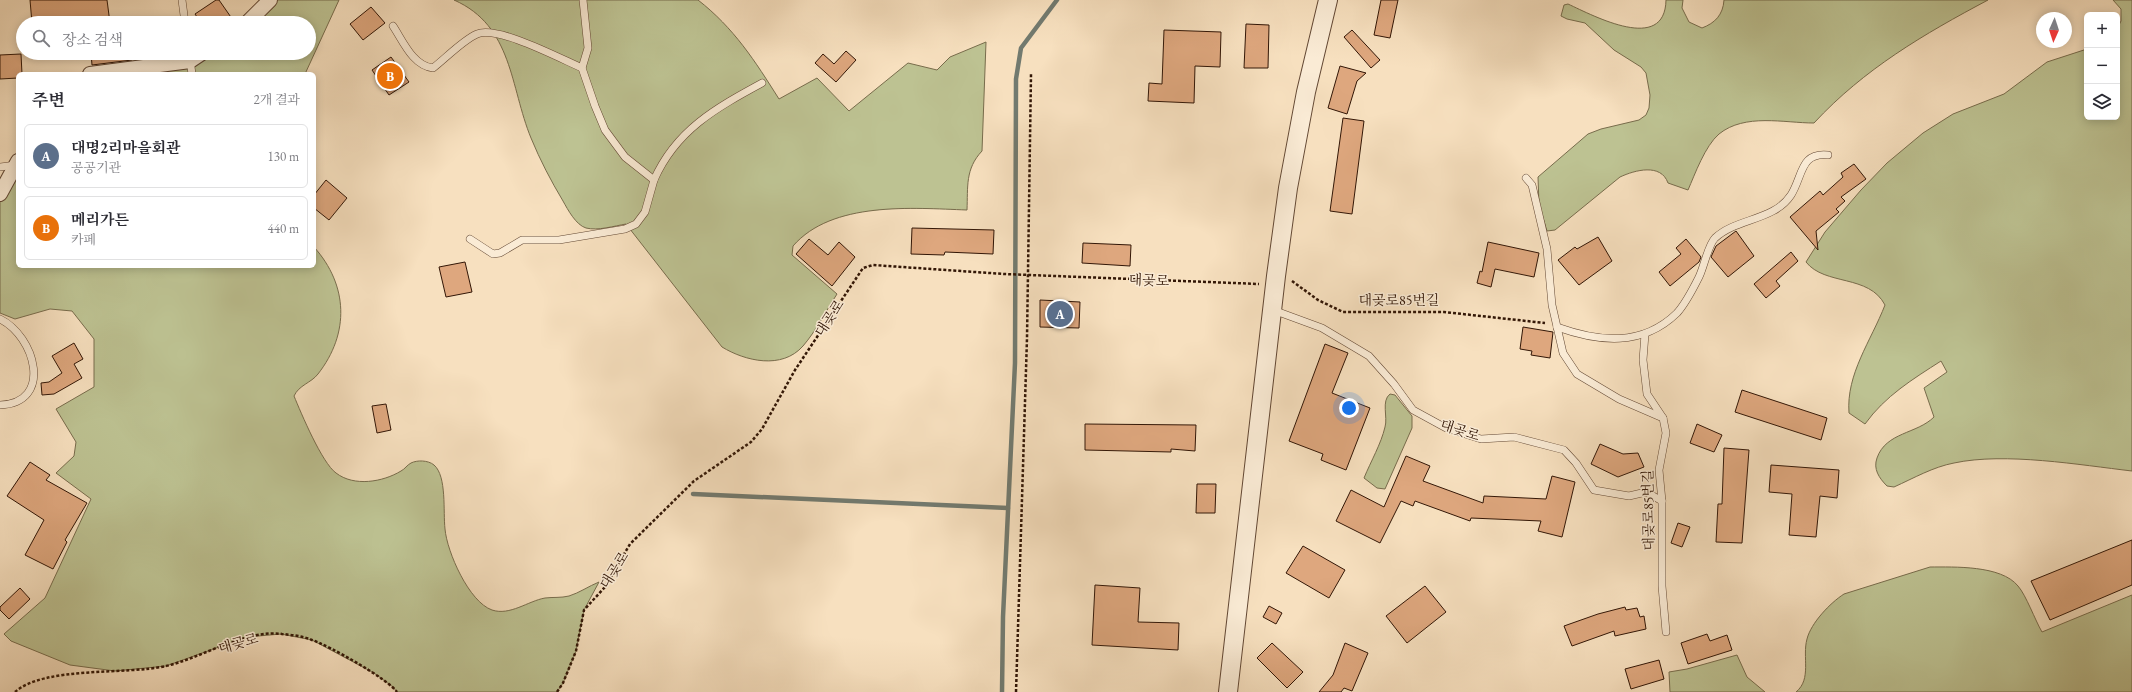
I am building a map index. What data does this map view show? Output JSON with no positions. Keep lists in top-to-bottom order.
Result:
{
  "streets": {
    "lane": ["대곶로", "대곶로85번길"]
  },
  "crossings": [
    ["대곶로", "대곶로85번길"]
  ],
  "north": "bottom",
  "page": {
    "map_buttons": ["+", "−"],
    "search": "장소 검색",
    "pins": ["B", "A"],
    "heading": ["주변", "2개 결과"],
    "list": [
      {
        "mark": "A",
        "name": "대명2리마을회관",
        "note": "공공기관",
        "value": "130 m"
      },
      {
        "mark": "B",
        "name": "메리가든",
        "note": "카페",
        "value": "440 m"
      }
    ]
  }
}
